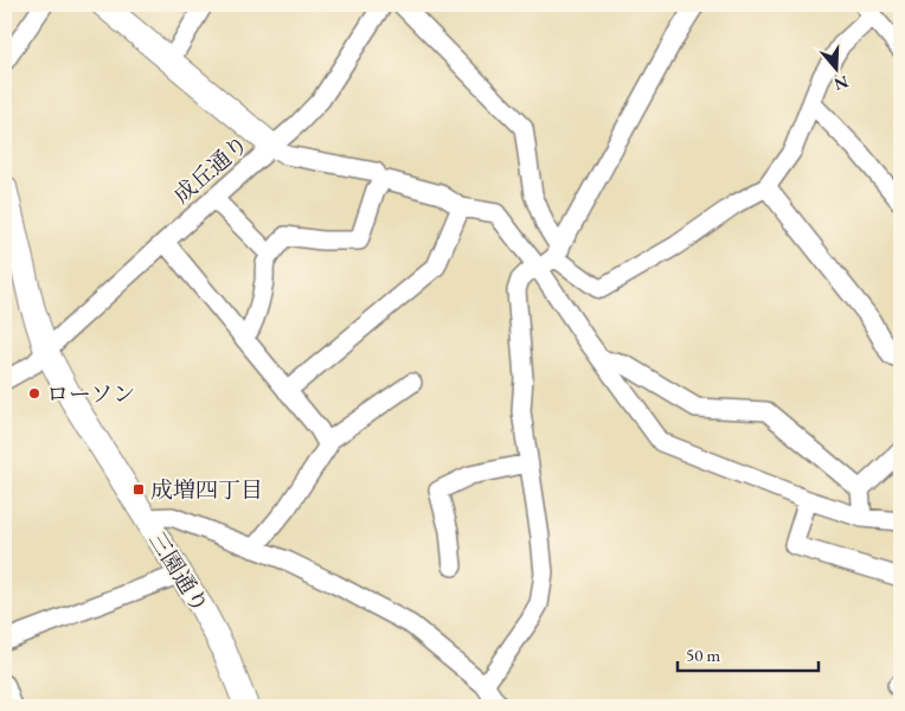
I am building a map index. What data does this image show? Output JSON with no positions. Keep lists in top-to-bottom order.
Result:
{
  "streets": {
    "street": ["成丘通り", "三園通り"]
  },
  "crossings": [
    ["成丘通り", "三園通り"]
  ],
  "places": {
    "other": ["ローソン"],
    "transit": ["成増四丁目"]
  },
  "scale_bar": "50 m",
  "north": "bottom"
}
